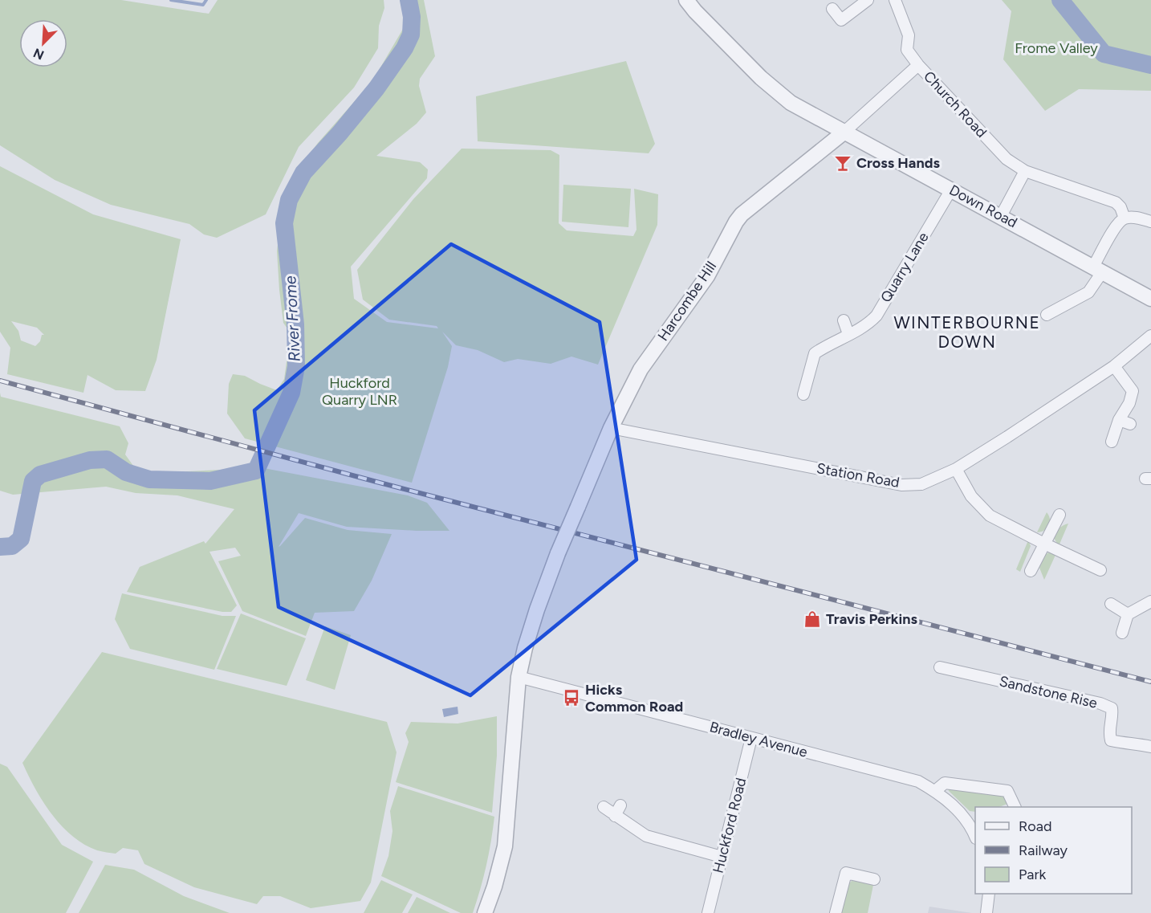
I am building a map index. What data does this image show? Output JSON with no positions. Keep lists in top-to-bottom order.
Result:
{
  "streets": {
    "street": [
      "Church Road",
      "Down Road",
      "Quarry Lane",
      "Harcombe Hill",
      "Station Road",
      "Sandstone Rise",
      "Bradley Avenue",
      "Huckford Road"
    ]
  },
  "crossings": [
    ["Church Road", "Down Road"],
    ["Church Road", "Harcombe Hill"],
    ["Down Road", "Quarry Lane"],
    ["Down Road", "Harcombe Hill"],
    ["Harcombe Hill", "Station Road"],
    ["Harcombe Hill", "Bradley Avenue"],
    ["Bradley Avenue", "Huckford Road"]
  ],
  "districts": ["WINTERBOURNE DOWN"],
  "water": ["River Frome"],
  "parks": ["Frome Valley", "Huckford Quarry LNR"],
  "places": {
    "bar": ["Cross Hands"],
    "shop": ["Travis Perkins"],
    "bus stop": ["Hicks Common Road"]
  },
  "legend": ["Road", "Railway", "Park"],
  "north": "bottom left"
}
